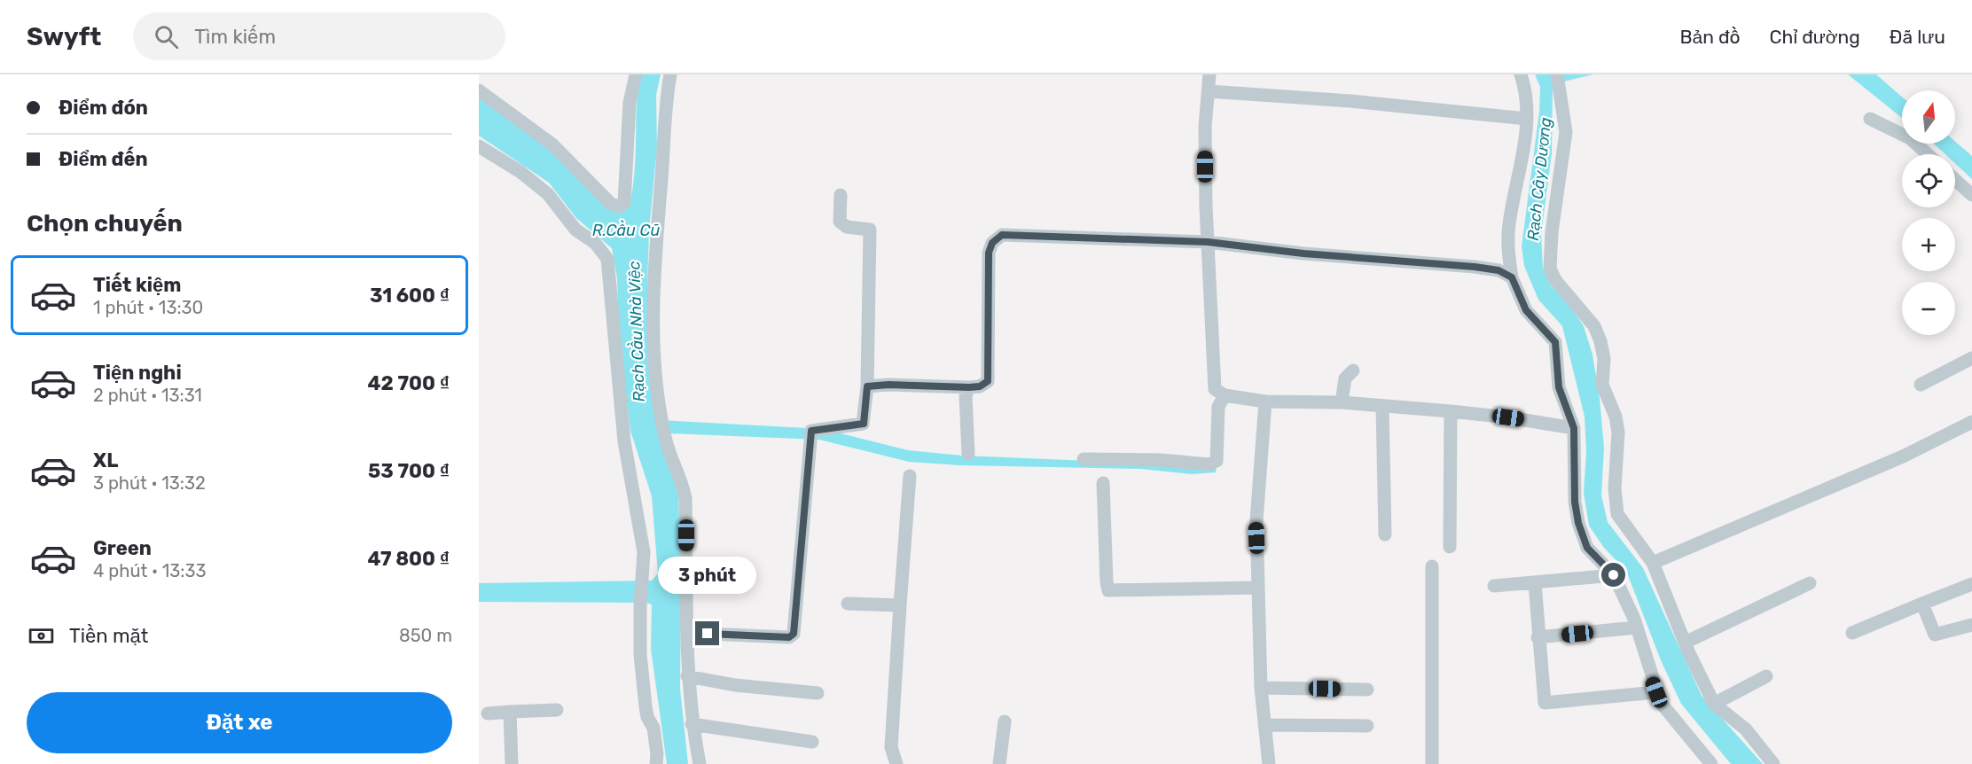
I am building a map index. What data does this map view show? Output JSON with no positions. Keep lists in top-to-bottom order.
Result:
{
  "water": ["Rạch Cây Dương", "R.Cầu Cũ", "Rạch Cầu Nhà Việc"],
  "north": "top",
  "page": {
    "header": "Swyft",
    "search": "Tìm kiếm",
    "nav": ["Bản đồ", "Chỉ đường", "Đã lưu"],
    "banner": ["Điểm đón", "Điểm đến"],
    "map_buttons": ["+", "−"],
    "heading": "Chọn chuyến",
    "list": [
      {
        "name": "Tiết kiệm",
        "note": "1 phút · 13:30",
        "value": "31 600 ₫"
      },
      {
        "name": "Tiện nghi",
        "note": "2 phút · 13:31",
        "value": "42 700 ₫"
      },
      {
        "name": "XL",
        "note": "3 phút · 13:32",
        "value": "53 700 ₫"
      },
      {
        "name": "Green",
        "note": "4 phút · 13:33",
        "value": "47 800 ₫"
      }
    ],
    "bubble": "3 phút",
    "pay": ["Tiền mặt", "850 m"],
    "buttons": "Đặt xe"
  }
}
